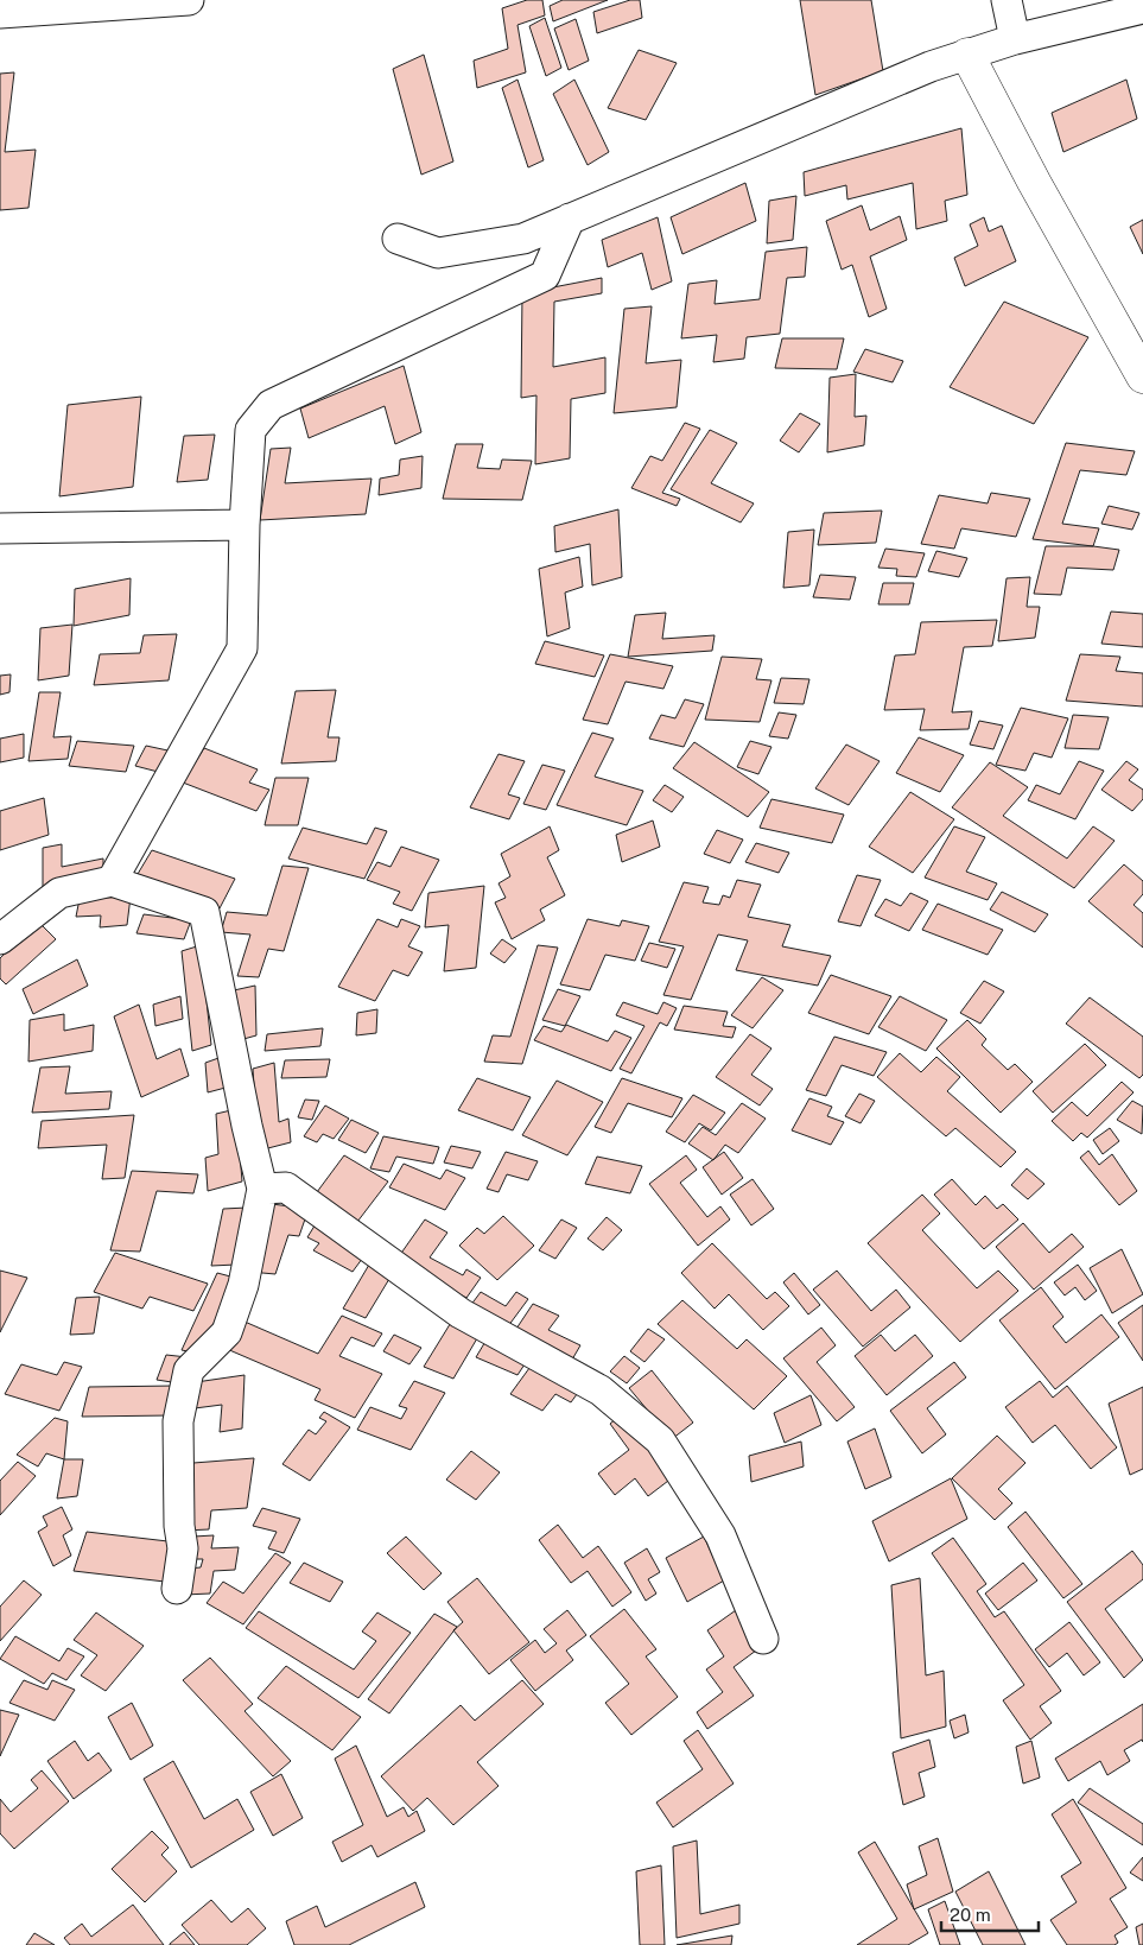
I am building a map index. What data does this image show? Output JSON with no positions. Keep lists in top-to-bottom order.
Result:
{
  "scale_bar": "20 m"
}
